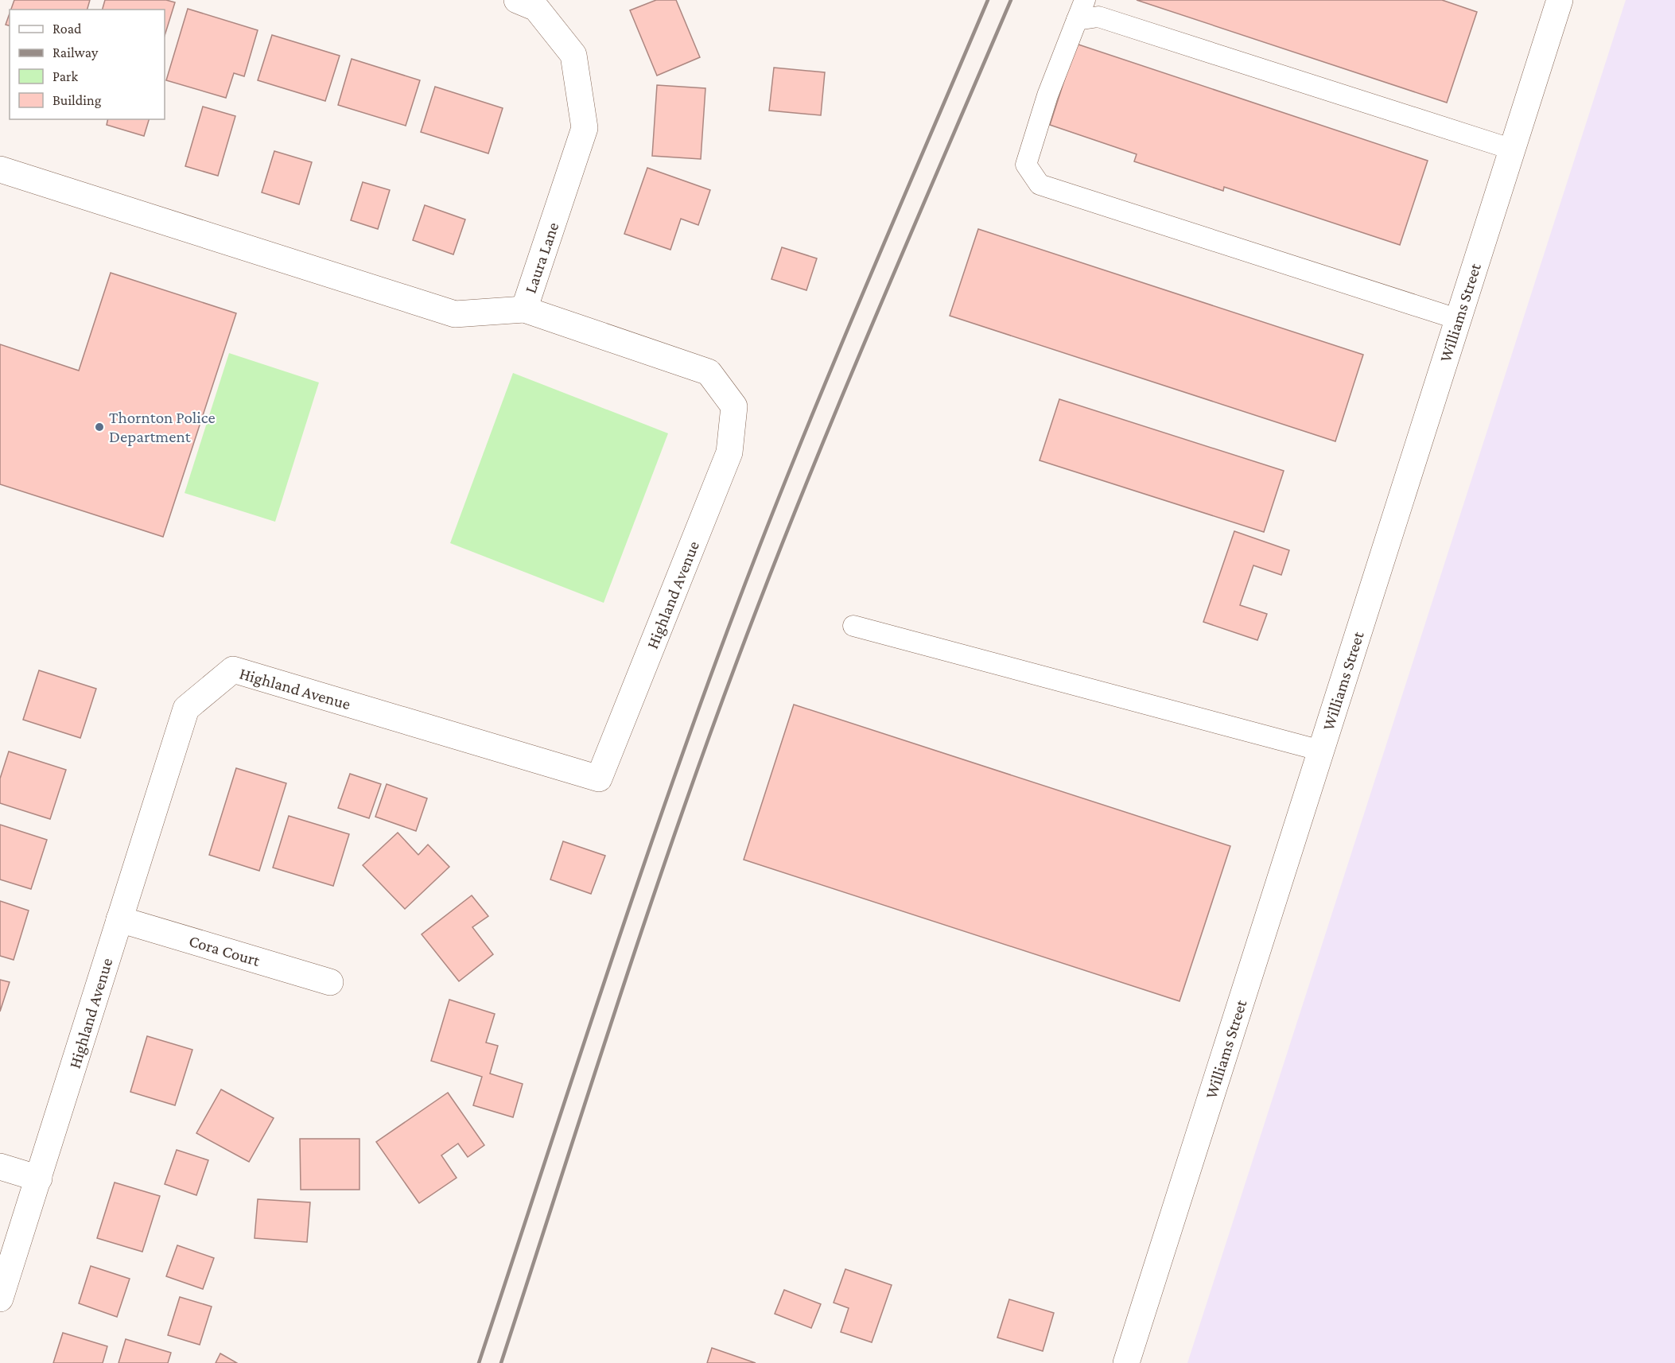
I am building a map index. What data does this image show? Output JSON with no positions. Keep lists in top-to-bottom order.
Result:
{
  "streets": {
    "street": [
      "Laura Lane",
      "Williams Street",
      "Highland Avenue",
      "Cora Court"
    ]
  },
  "crossings": [
    ["Laura Lane", "Highland Avenue"],
    ["Highland Avenue", "Cora Court"]
  ],
  "places": ["Thornton Police Department"],
  "legend": [
    "Road",
    "Railway",
    "Park",
    "Building"
  ]
}
